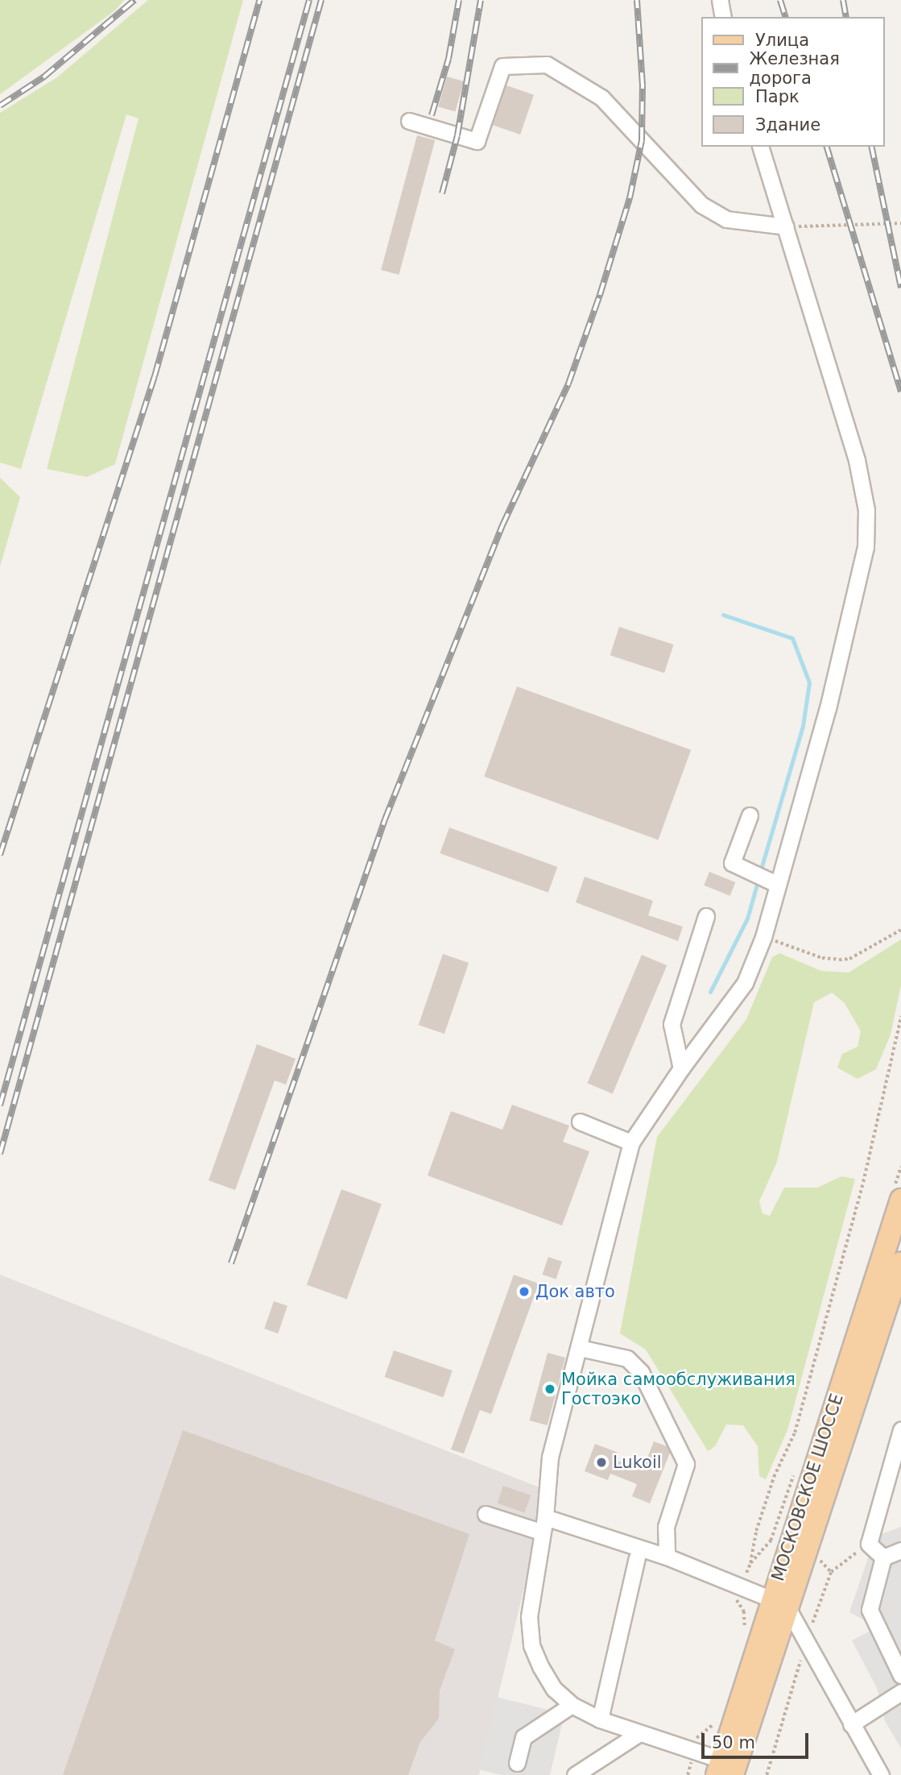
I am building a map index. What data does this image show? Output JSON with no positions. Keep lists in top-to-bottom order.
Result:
{
  "streets": {
    "main road": ["МОСКОВСКОЕ ШОССЕ"]
  },
  "places": ["Док авто", "Мойка самообслуживания Гостоэко", "Lukoil"],
  "legend": [
    "Улица",
    "Железная дорога",
    "Парк",
    "Здание"
  ],
  "scale_bar": "50 m"
}
